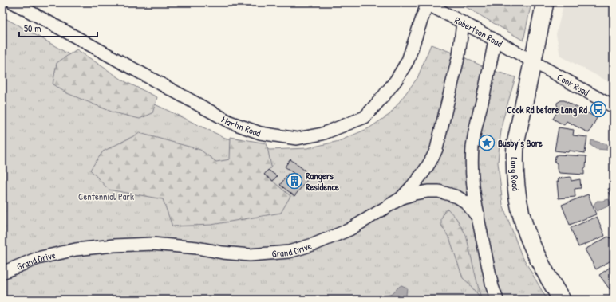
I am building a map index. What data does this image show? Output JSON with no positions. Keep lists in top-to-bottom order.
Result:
{
  "streets": {
    "street": [
      "Robertson Road",
      "Cook Road",
      "Martin Road",
      "Lang Road",
      "Grand Drive"
    ]
  },
  "crossings": [
    ["Robertson Road", "Cook Road"],
    ["Robertson Road", "Martin Road"],
    ["Robertson Road", "Lang Road"],
    ["Cook Road", "Lang Road"]
  ],
  "parks": ["Centennial Park"],
  "places": {
    "bus stop": ["Cook Rd before Lang Rd"],
    "place": ["Busby’s Bore"],
    "building": ["Rangers Residence"]
  },
  "scale_bar": "50 m"
}
